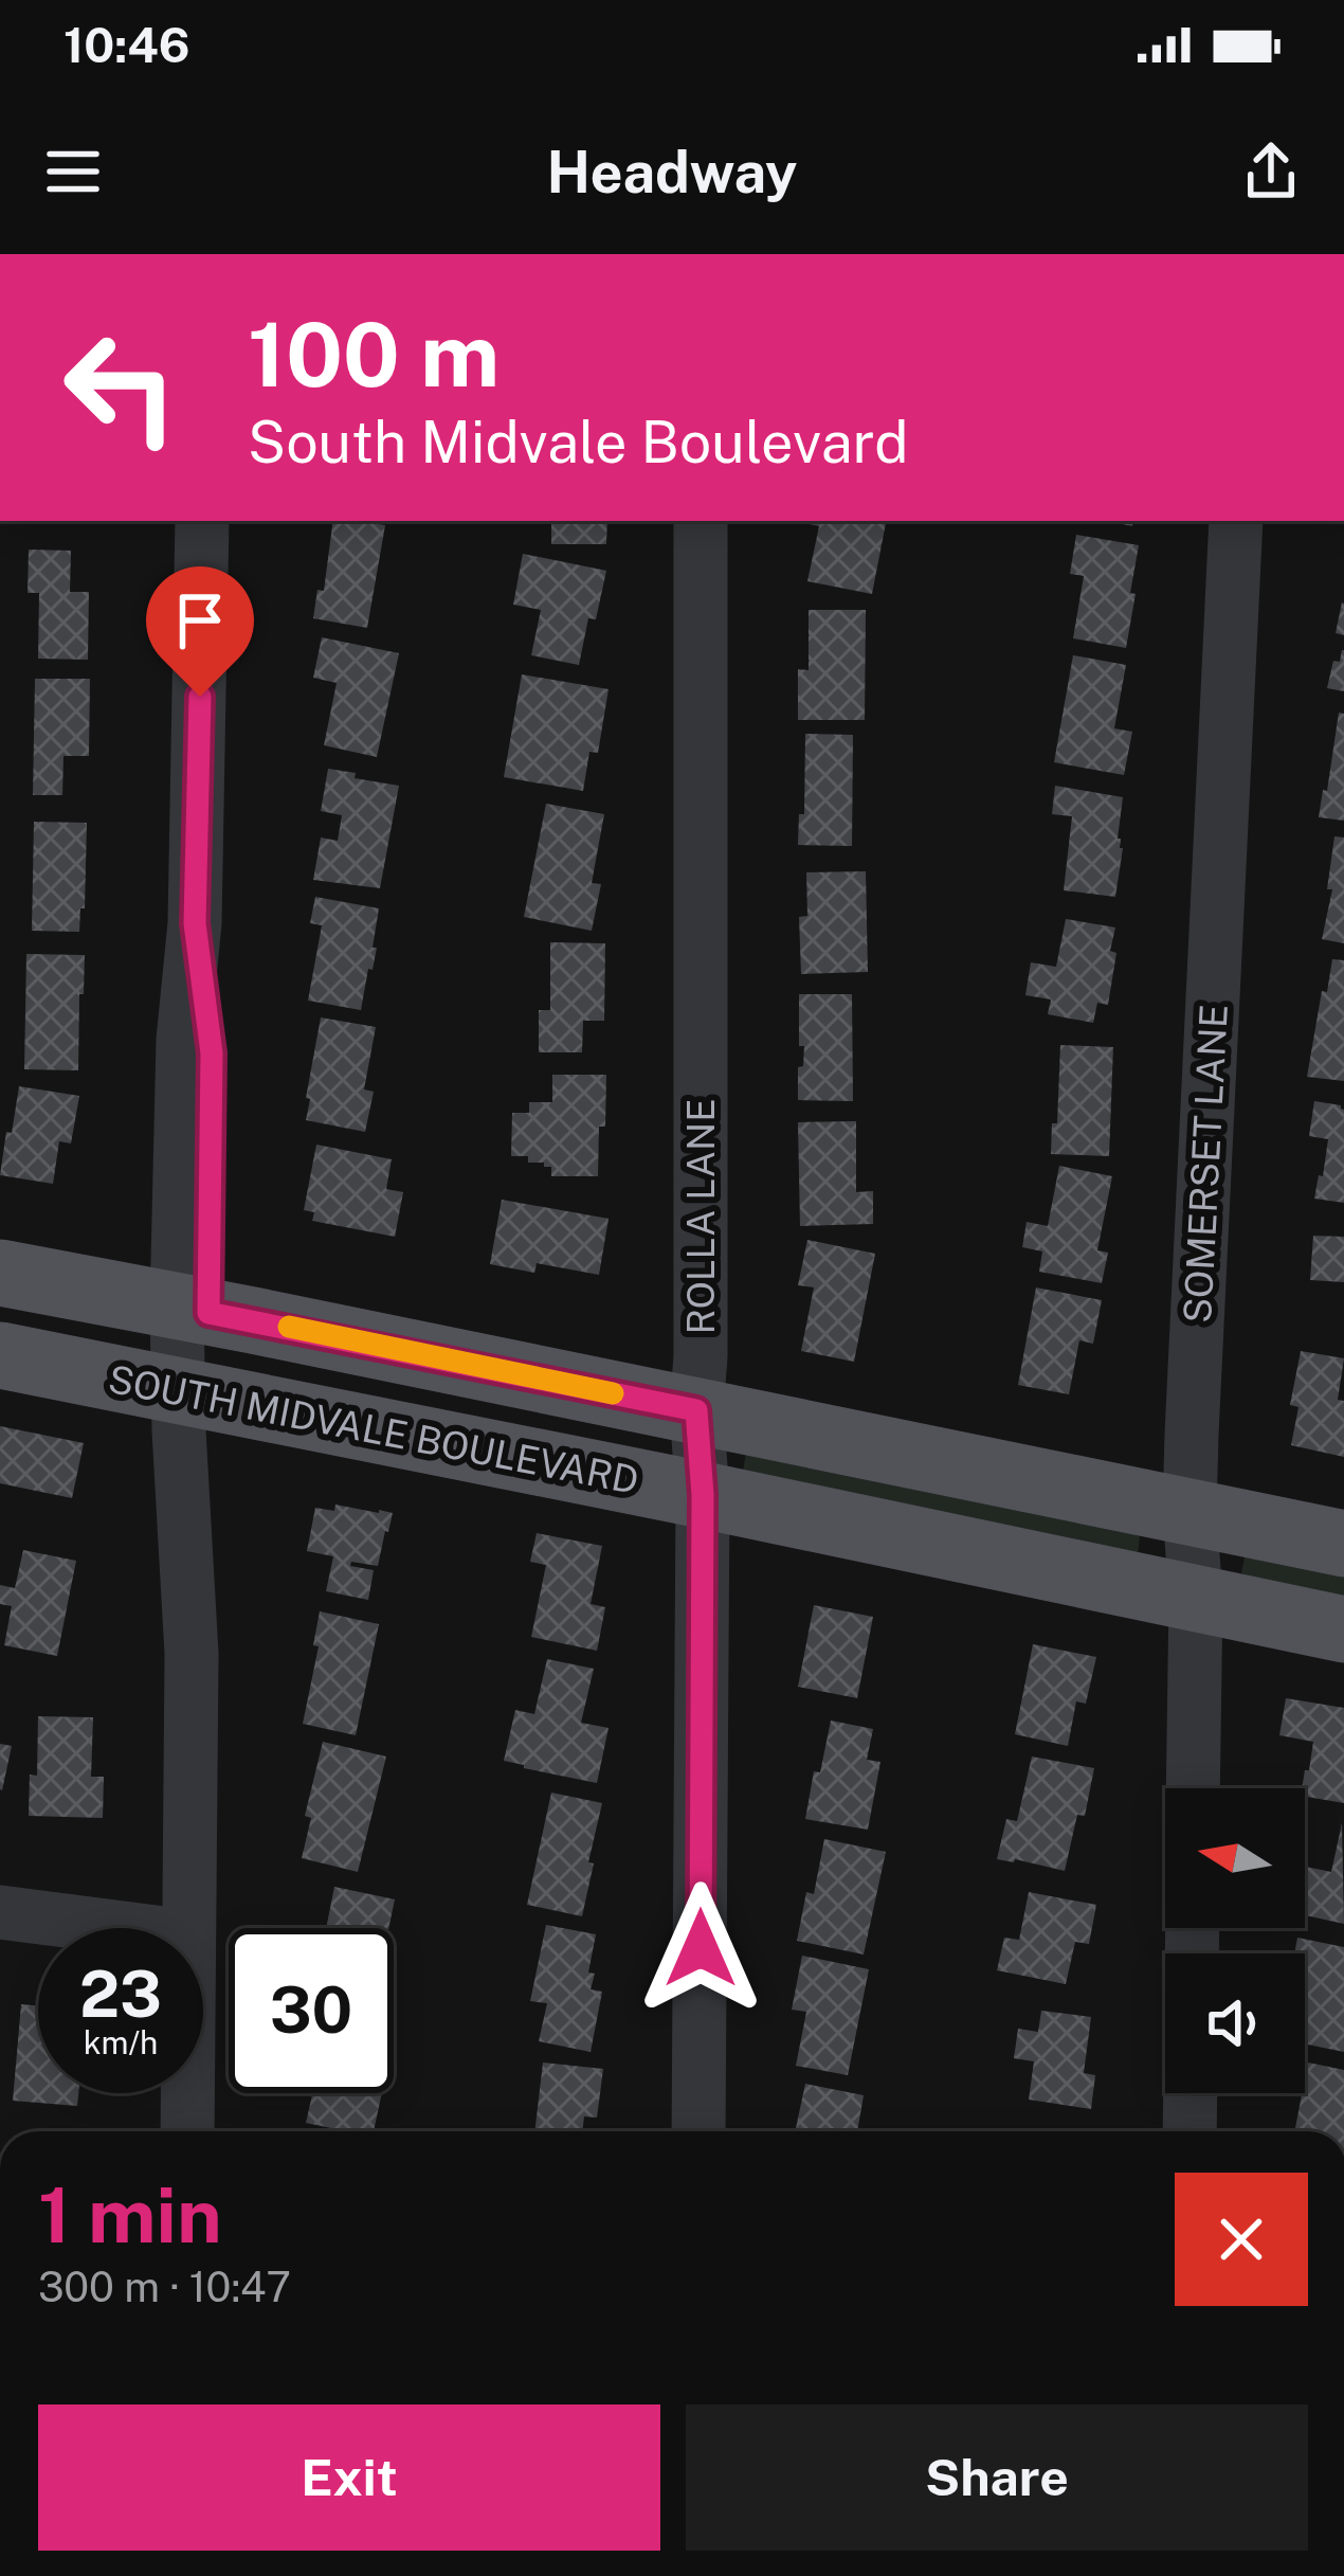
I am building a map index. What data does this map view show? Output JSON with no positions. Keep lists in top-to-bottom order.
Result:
{
  "streets": {
    "main road": ["SOUTH MIDVALE BOULEVARD"],
    "street": ["SOMERSET LANE", "ROLLA LANE"]
  },
  "crossings": [
    ["SOMERSET LANE", "SOUTH MIDVALE BOULEVARD"],
    ["ROLLA LANE", "SOUTH MIDVALE BOULEVARD"]
  ],
  "north": "left",
  "page": {
    "status": "10:46",
    "header": "Headway",
    "turn": ["100 m", "South Midvale Boulevard"],
    "speed": "23 km/h",
    "limit": "30",
    "heading": ["1 min", "300 m · 10:47"],
    "buttons": ["Exit", "Share"]
  }
}
